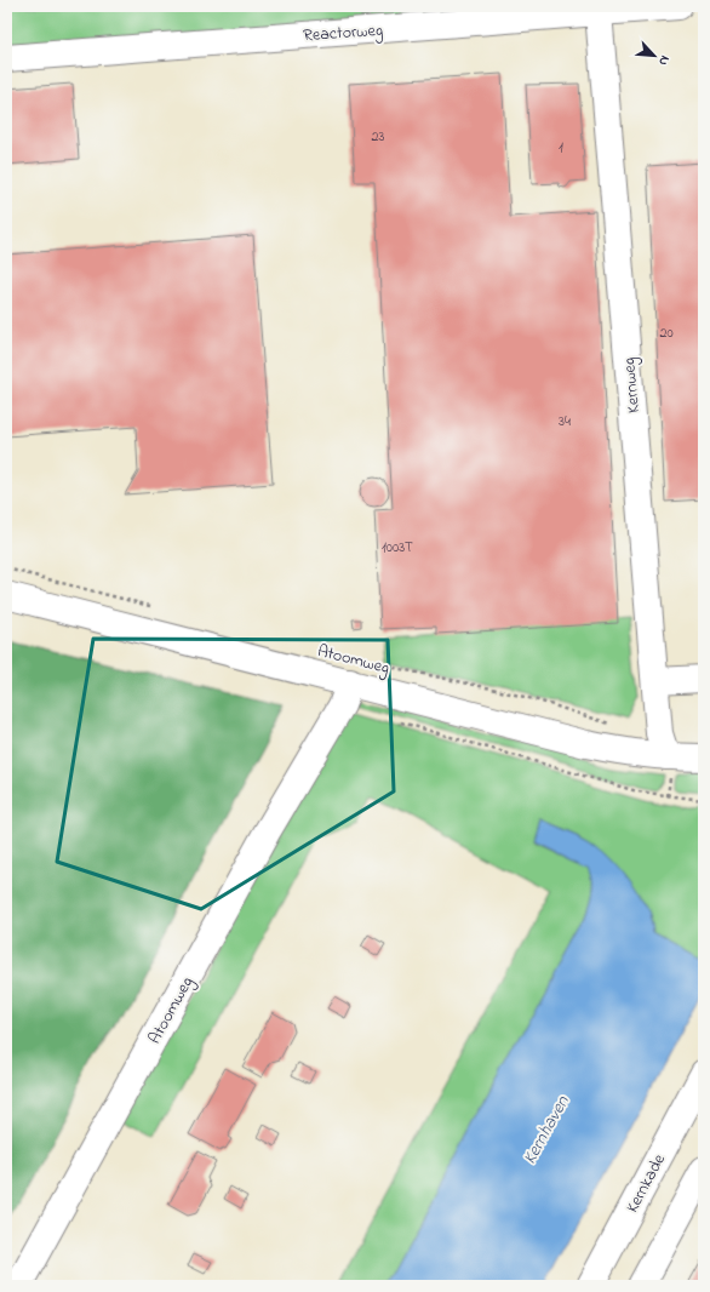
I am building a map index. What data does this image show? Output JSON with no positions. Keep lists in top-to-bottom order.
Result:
{
  "streets": {
    "street": [
      "Reactorweg",
      "Kernweg",
      "Atoomweg",
      "Kernkade"
    ]
  },
  "crossings": [
    ["Reactorweg", "Kernweg"],
    ["Kernweg", "Atoomweg"]
  ],
  "water": ["Kernhaven"],
  "house_numbers": [
    "23",
    "1",
    "20",
    "34",
    "1003T"
  ],
  "north": "bottom right"
}
